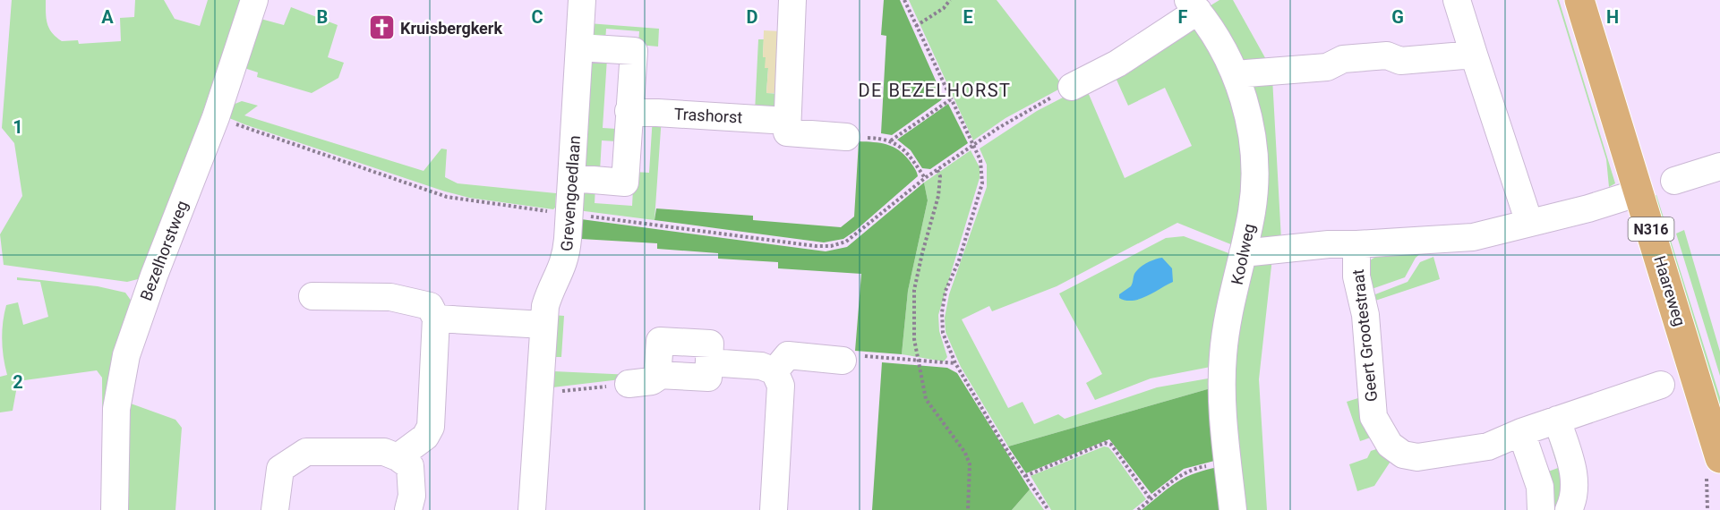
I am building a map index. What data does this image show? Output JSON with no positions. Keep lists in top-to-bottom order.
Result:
{
  "streets": {
    "main road": ["N316", "Haareweg"],
    "street": [
      "Trashorst",
      "Grevengoedlaan",
      "Bezelhorstweg",
      "Koolweg",
      "Geert Grootestraat"
    ]
  },
  "districts": ["DE BEZELHORST"],
  "places": {
    "church": ["Kruisbergkerk"]
  },
  "grid": {
    "columns": [
      "A",
      "B",
      "C",
      "D",
      "E",
      "F",
      "G",
      "H"
    ],
    "rows": ["1", "2"]
  }
}
